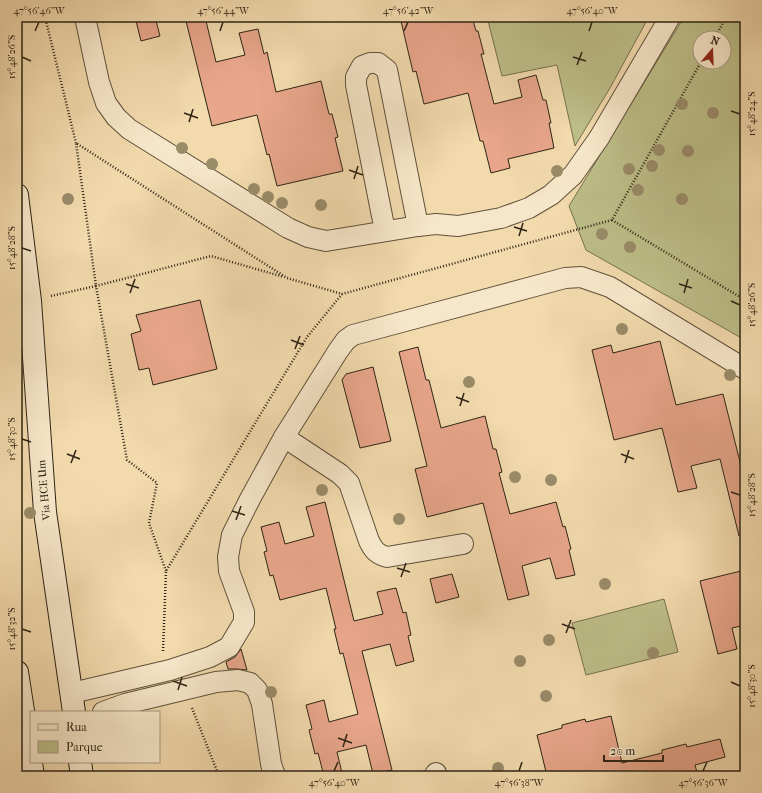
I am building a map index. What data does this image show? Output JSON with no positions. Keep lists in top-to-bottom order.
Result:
{
  "streets": {
    "main road": ["Via HCE Um"]
  },
  "legend": ["Rua", "Parque"],
  "scale_bar": "20 m",
  "north": "top",
  "coordinates": [
    "47°56'46\"W",
    "47°56'44\"W",
    "47°56'42\"W",
    "47°56'40\"W",
    "15°48'26\"S",
    "15°48'24\"S",
    "15°48'28\"S",
    "15°48'30\"S",
    "15°48'32\"S",
    "47°56'38\"W",
    "47°56'36\"W"
  ]
}
